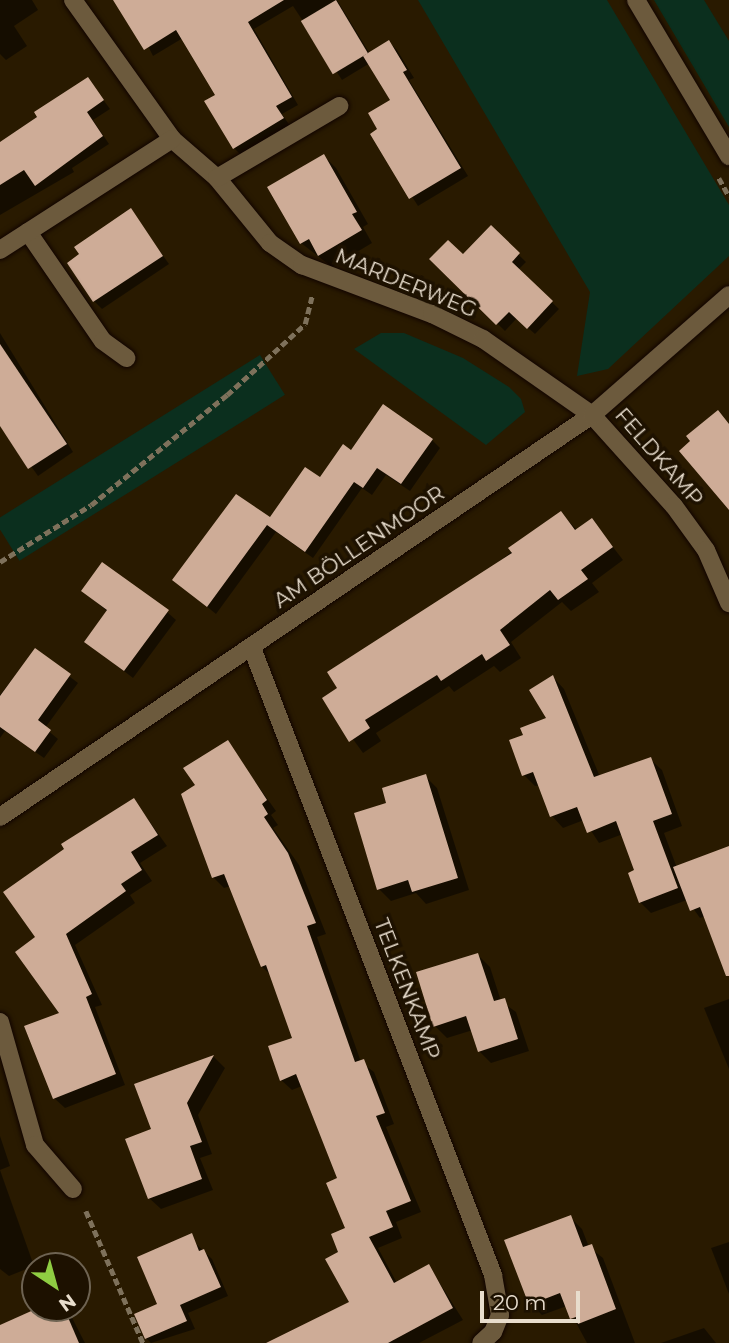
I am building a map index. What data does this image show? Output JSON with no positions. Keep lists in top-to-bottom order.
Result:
{
  "streets": {
    "street": [
      "MARDERWEG",
      "FELDKAMP",
      "AM BÖLLENMOOR",
      "TELKENKAMP"
    ]
  },
  "crossings": [
    ["MARDERWEG", "FELDKAMP"],
    ["MARDERWEG", "AM BÖLLENMOOR"],
    ["FELDKAMP", "AM BÖLLENMOOR"],
    ["AM BÖLLENMOOR", "TELKENKAMP"]
  ],
  "scale_bar": "20 m",
  "north": "bottom right"
}
